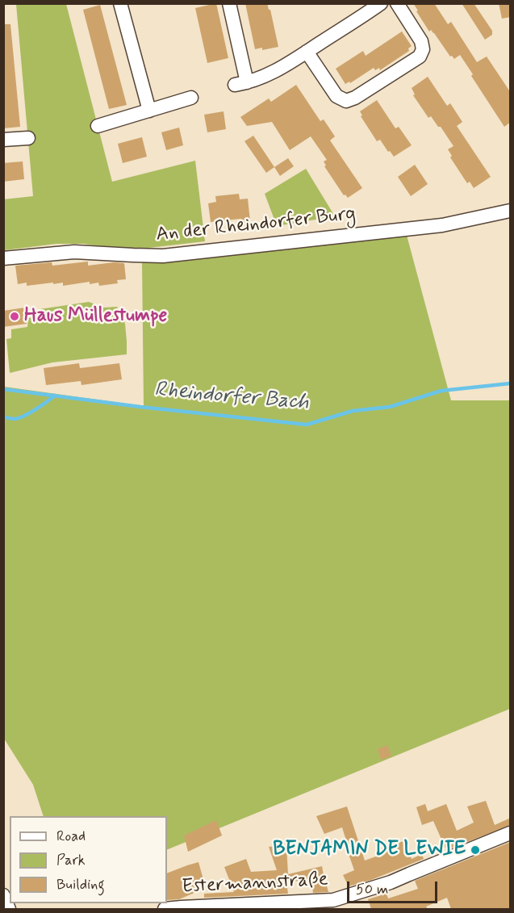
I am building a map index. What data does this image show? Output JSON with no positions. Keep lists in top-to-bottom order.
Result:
{
  "streets": {
    "street": ["An der Rheindorfer Burg", "Estermannstraße"]
  },
  "water": ["Rheindorfer Bach"],
  "places": ["Haus Müllestumpe", "BENJAMIN DE LEWIE"],
  "legend": ["Road", "Park", "Building"],
  "scale_bar": "50 m"
}
